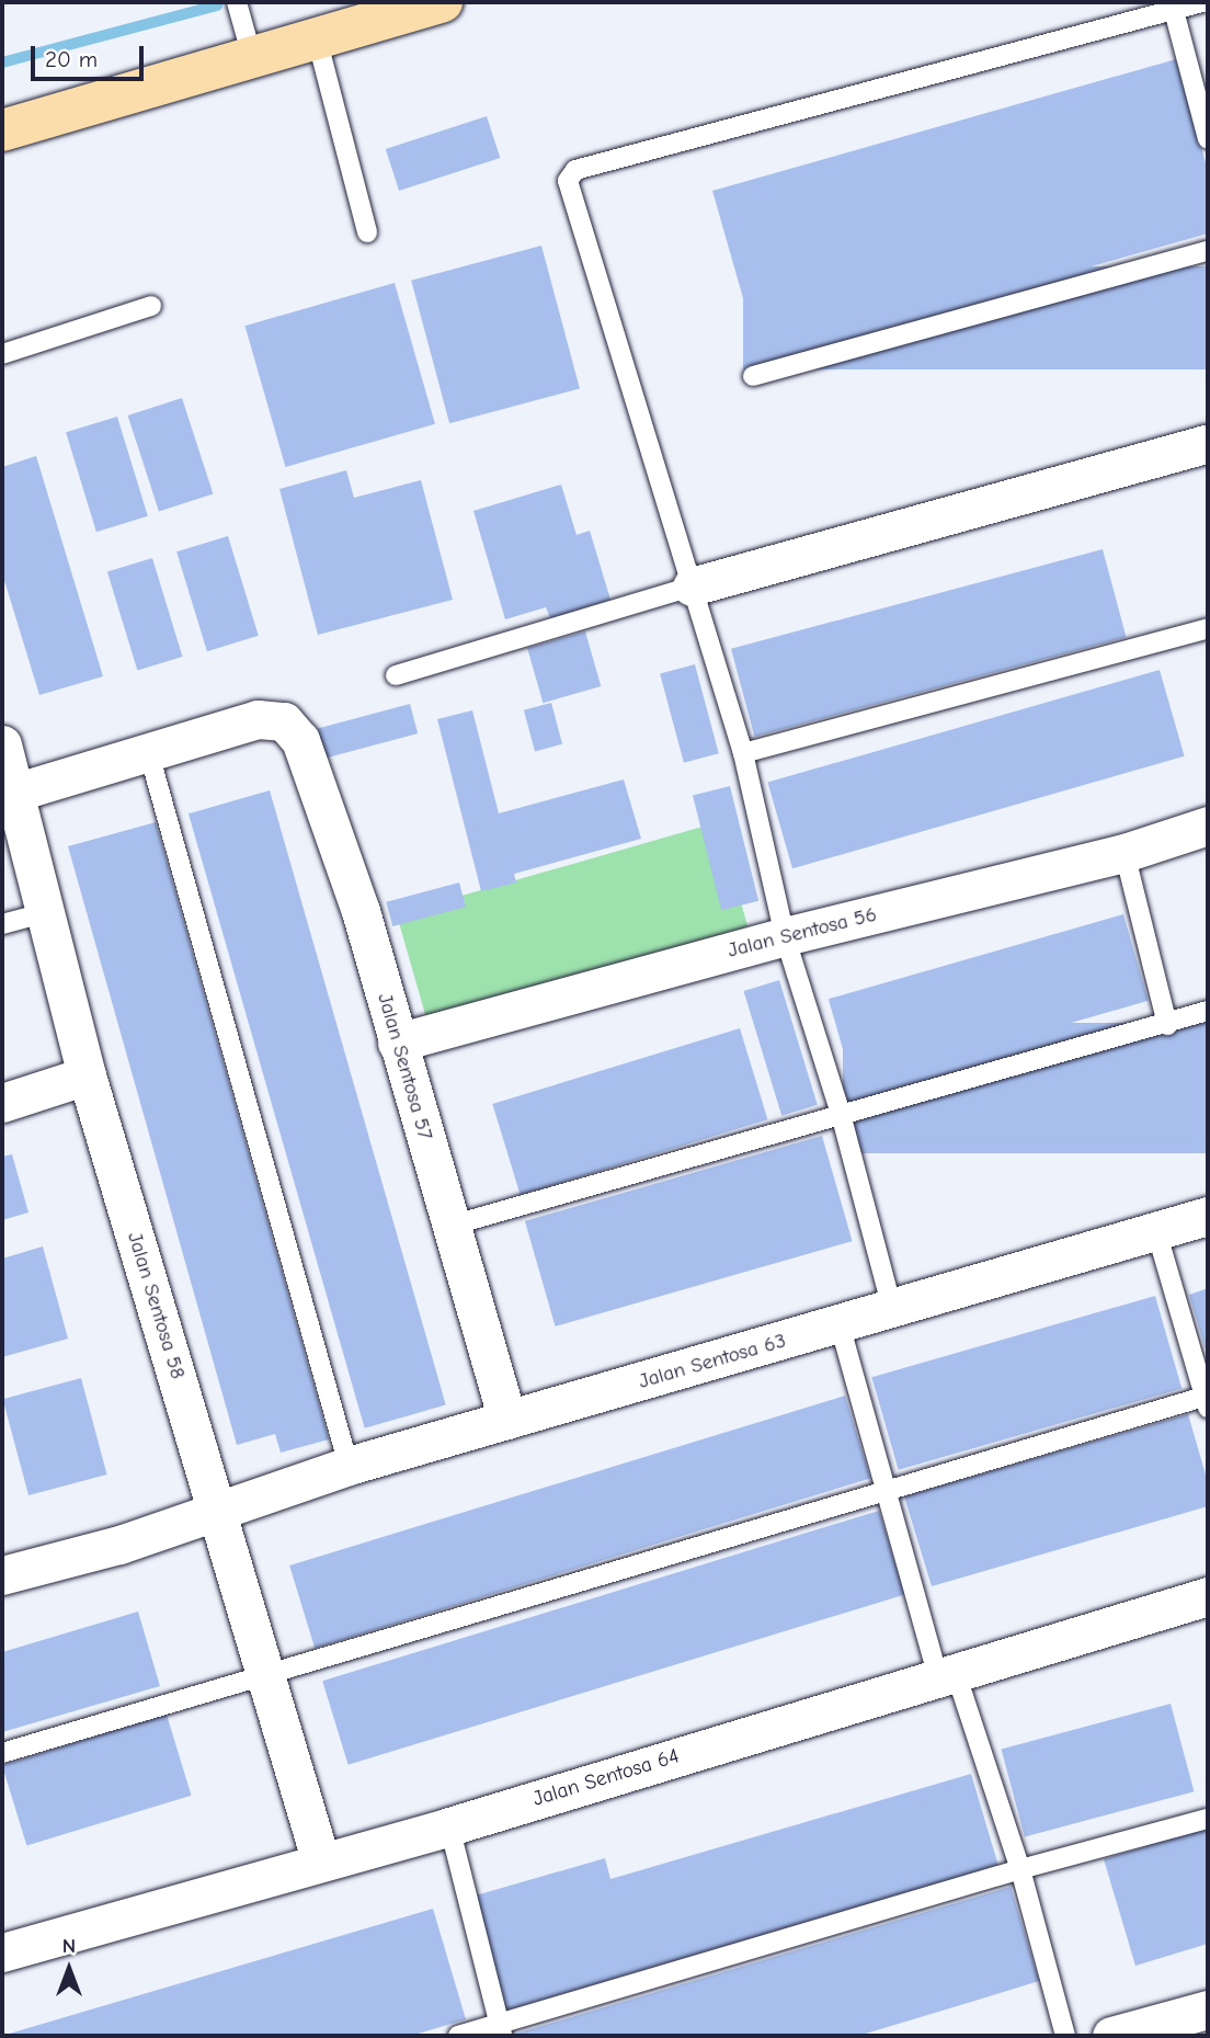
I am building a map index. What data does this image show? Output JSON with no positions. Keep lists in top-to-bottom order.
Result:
{
  "streets": {
    "street": [
      "Jalan Sentosa 56",
      "Jalan Sentosa 57",
      "Jalan Sentosa 58",
      "Jalan Sentosa 63",
      "Jalan Sentosa 64"
    ]
  },
  "crossings": [
    ["Jalan Sentosa 56", "Jalan Sentosa 57"],
    ["Jalan Sentosa 57", "Jalan Sentosa 63"],
    ["Jalan Sentosa 58", "Jalan Sentosa 63"],
    ["Jalan Sentosa 58", "Jalan Sentosa 64"]
  ],
  "scale_bar": "20 m",
  "north": "top"
}
